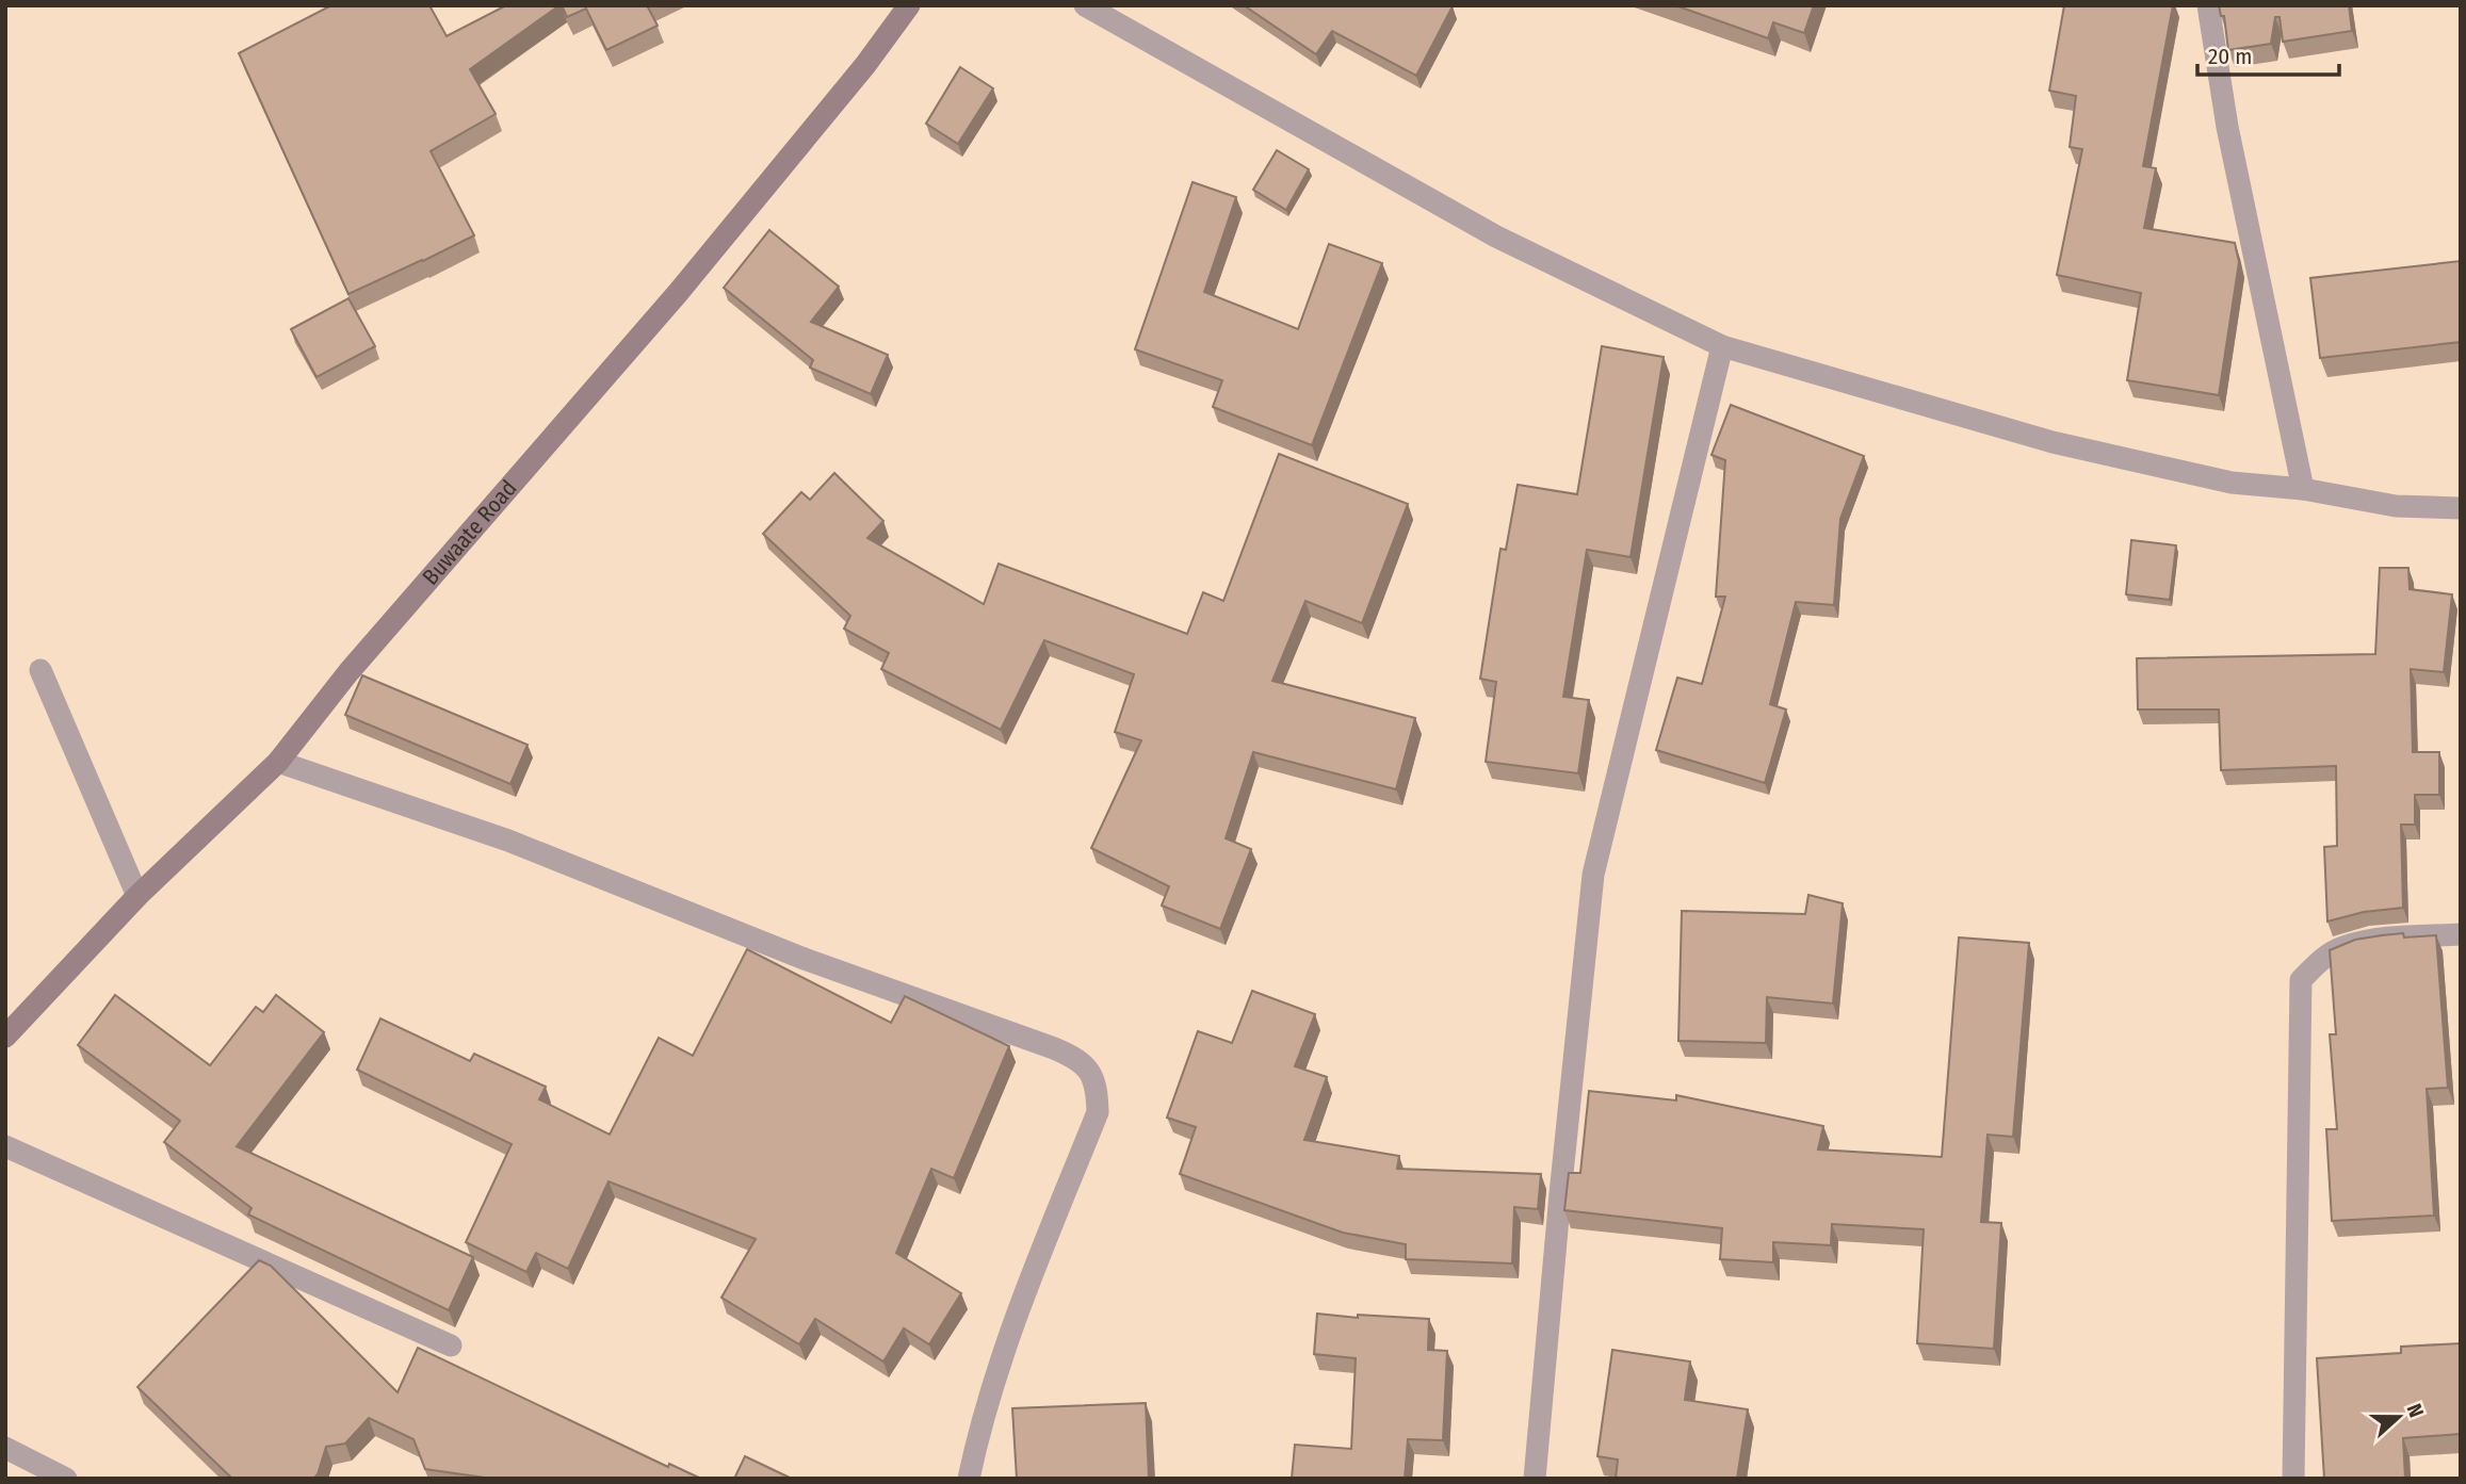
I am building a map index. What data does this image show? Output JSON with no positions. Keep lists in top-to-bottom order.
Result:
{
  "streets": {
    "street": ["Buwaate Road"]
  },
  "scale_bar": "20 m",
  "north": "right"
}
